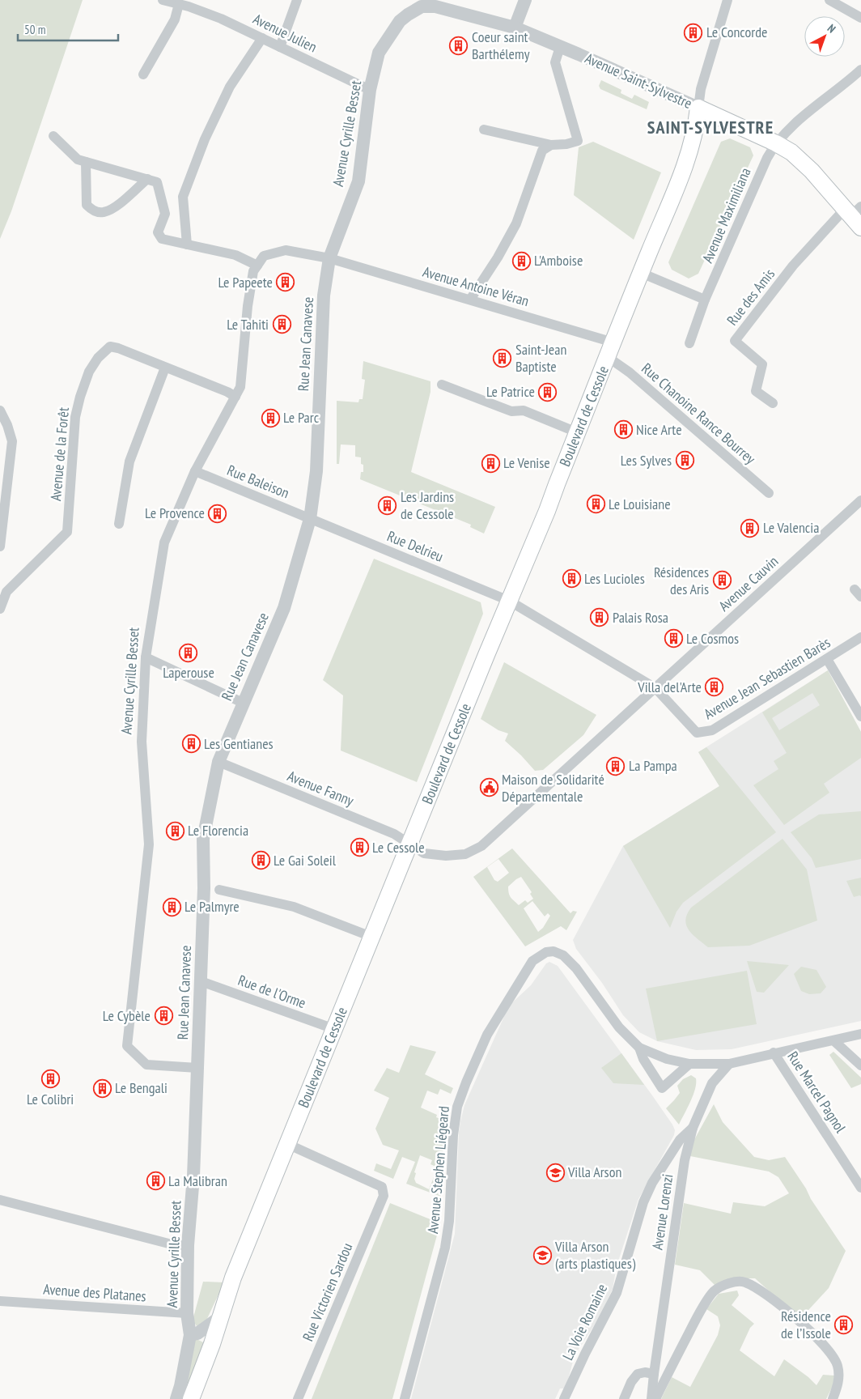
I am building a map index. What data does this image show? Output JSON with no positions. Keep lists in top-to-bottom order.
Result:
{
  "streets": {
    "main road": ["Avenue Saint-Sylvestre", "Boulevard de Cessole"],
    "street": [
      "Avenue Julien",
      "Avenue Cyrille Besset",
      "Avenue Maximiliana",
      "Avenue Antoine Véran",
      "Rue des Amis",
      "Rue Jean Canavese",
      "Rue Chanoine Rance Bourrey",
      "Avenue de la Forêt",
      "Rue Baleison",
      "Rue Delrieu",
      "Avenue Cauvin",
      "Avenue Jean Sebastien Barès",
      "Avenue Fanny",
      "Rue de l'Orme",
      "Rue Marcel Pagnol",
      "Avenue Stephen Liégeard",
      "Avenue Lorenzi",
      "Rue Victorien Sardou",
      "Avenue des Platanes",
      "La Voie Romaine"
    ]
  },
  "crossings": [
    ["Avenue Julien", "Avenue Cyrille Besset"],
    ["Avenue Saint-Sylvestre", "Avenue Cyrille Besset"],
    ["Avenue Saint-Sylvestre", "Avenue Maximiliana"],
    ["Avenue Saint-Sylvestre", "Rue des Amis"],
    ["Avenue Saint-Sylvestre", "Boulevard de Cessole"],
    ["Avenue Cyrille Besset", "Avenue Antoine Véran"],
    ["Avenue Cyrille Besset", "Rue Jean Canavese"],
    ["Avenue Cyrille Besset", "Avenue de la Forêt"],
    ["Avenue Cyrille Besset", "Rue Baleison"],
    ["Avenue Cyrille Besset", "Avenue des Platanes"],
    ["Avenue Antoine Véran", "Rue Jean Canavese"],
    ["Avenue Antoine Véran", "Rue Chanoine Rance Bourrey"],
    ["Avenue Antoine Véran", "Boulevard de Cessole"],
    ["Rue Jean Canavese", "Rue Baleison"],
    ["Rue Jean Canavese", "Rue Delrieu"],
    ["Rue Jean Canavese", "Avenue Fanny"],
    ["Rue Jean Canavese", "Rue de l'Orme"],
    ["Rue Chanoine Rance Bourrey", "Boulevard de Cessole"],
    ["Boulevard de Cessole", "Rue Delrieu"],
    ["Boulevard de Cessole", "Avenue Cauvin"],
    ["Boulevard de Cessole", "Avenue Jean Sebastien Barès"],
    ["Boulevard de Cessole", "Avenue Fanny"],
    ["Boulevard de Cessole", "Rue de l'Orme"],
    ["Boulevard de Cessole", "Rue Victorien Sardou"],
    ["Rue Baleison", "Rue Delrieu"],
    ["Rue Delrieu", "Avenue Jean Sebastien Barès"],
    ["Avenue Cauvin", "Avenue Jean Sebastien Barès"],
    ["Avenue Cauvin", "Avenue Fanny"],
    ["Rue Marcel Pagnol", "Avenue Stephen Liégeard"],
    ["Avenue Stephen Liégeard", "Avenue Lorenzi"],
    ["Avenue Lorenzi", "La Voie Romaine"]
  ],
  "districts": ["SAINT-SYLVESTRE"],
  "places": {
    "building": [
      "Le Concorde",
      "Coeur saint Barthélemy",
      "L'Amboise",
      "Le Papeete",
      "Le Tahiti",
      "Saint-Jean Baptiste",
      "Le Patrice",
      "Le Parc",
      "Nice Arte",
      "Les Sylves",
      "Le Venise",
      "Le Louisiane",
      "Les Jardins de Cessole",
      "Le Provence",
      "Le Valencia",
      "Les Lucioles",
      "Résidences des Aris",
      "Palais Rosa",
      "Le Cosmos",
      "Laperouse",
      "Villa del'Arte",
      "Les Gentianes",
      "La Pampa",
      "Le Florencia",
      "Le Cessole",
      "Le Gai Soleil",
      "Le Palmyre",
      "Le Cybèle",
      "Le Colibri",
      "Le Bengali",
      "La Malibran",
      "Résidence de l’Issole"
    ],
    "public building": ["Maison de Solidarité Départementale"],
    "school or university": ["Villa Arson", "Villa Arson (arts plastiques)"]
  },
  "scale_bar": "50 m",
  "north": "top right"
}
